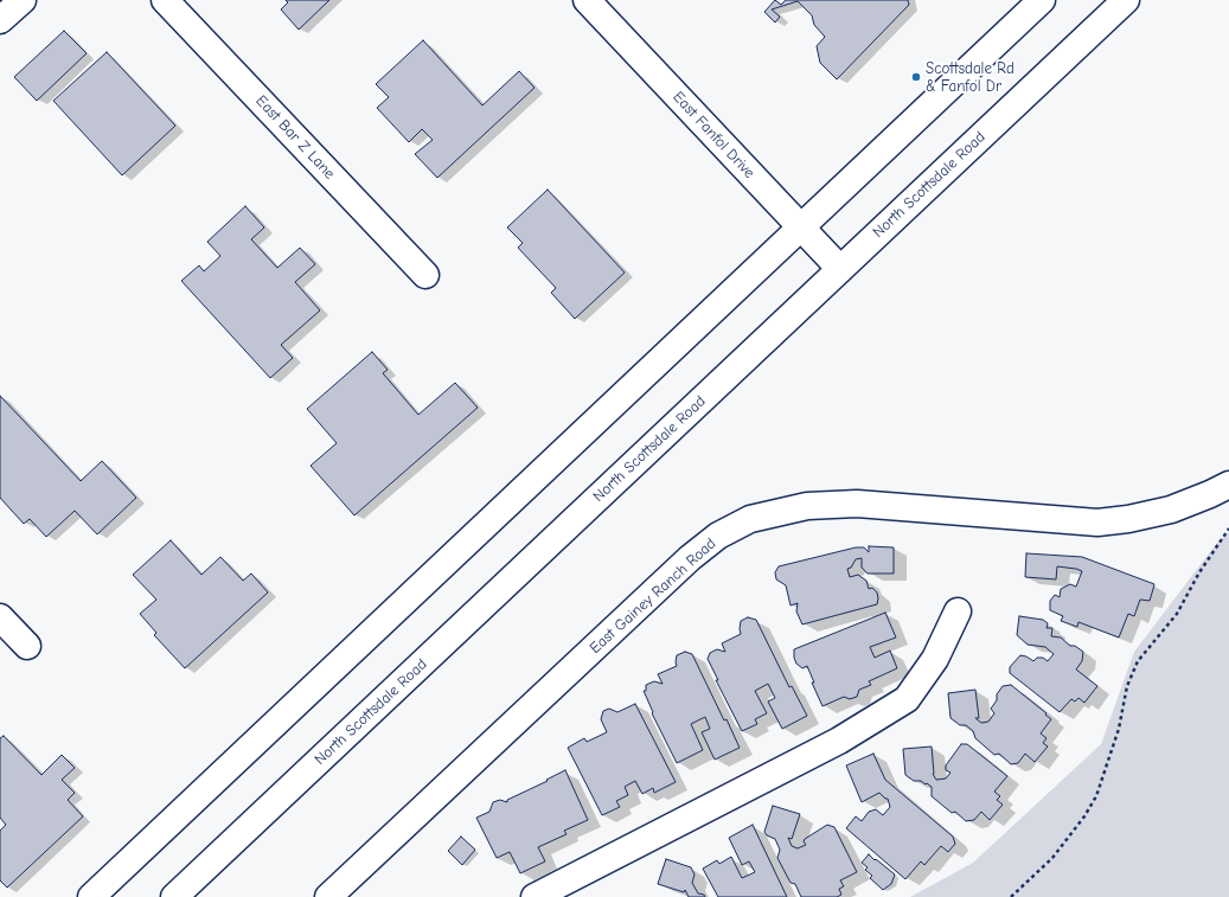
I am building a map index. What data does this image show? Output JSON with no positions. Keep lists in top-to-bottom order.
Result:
{
  "streets": {
    "main road": [
      "East Fanfol Drive",
      "East Bar Z Lane",
      "North Scottsdale Road",
      "East Gainey Ranch Road"
    ]
  },
  "crossings": [
    ["East Fanfol Drive", "North Scottsdale Road"]
  ],
  "places": ["Scottsdale Rd & Fanfol Dr"]
}
